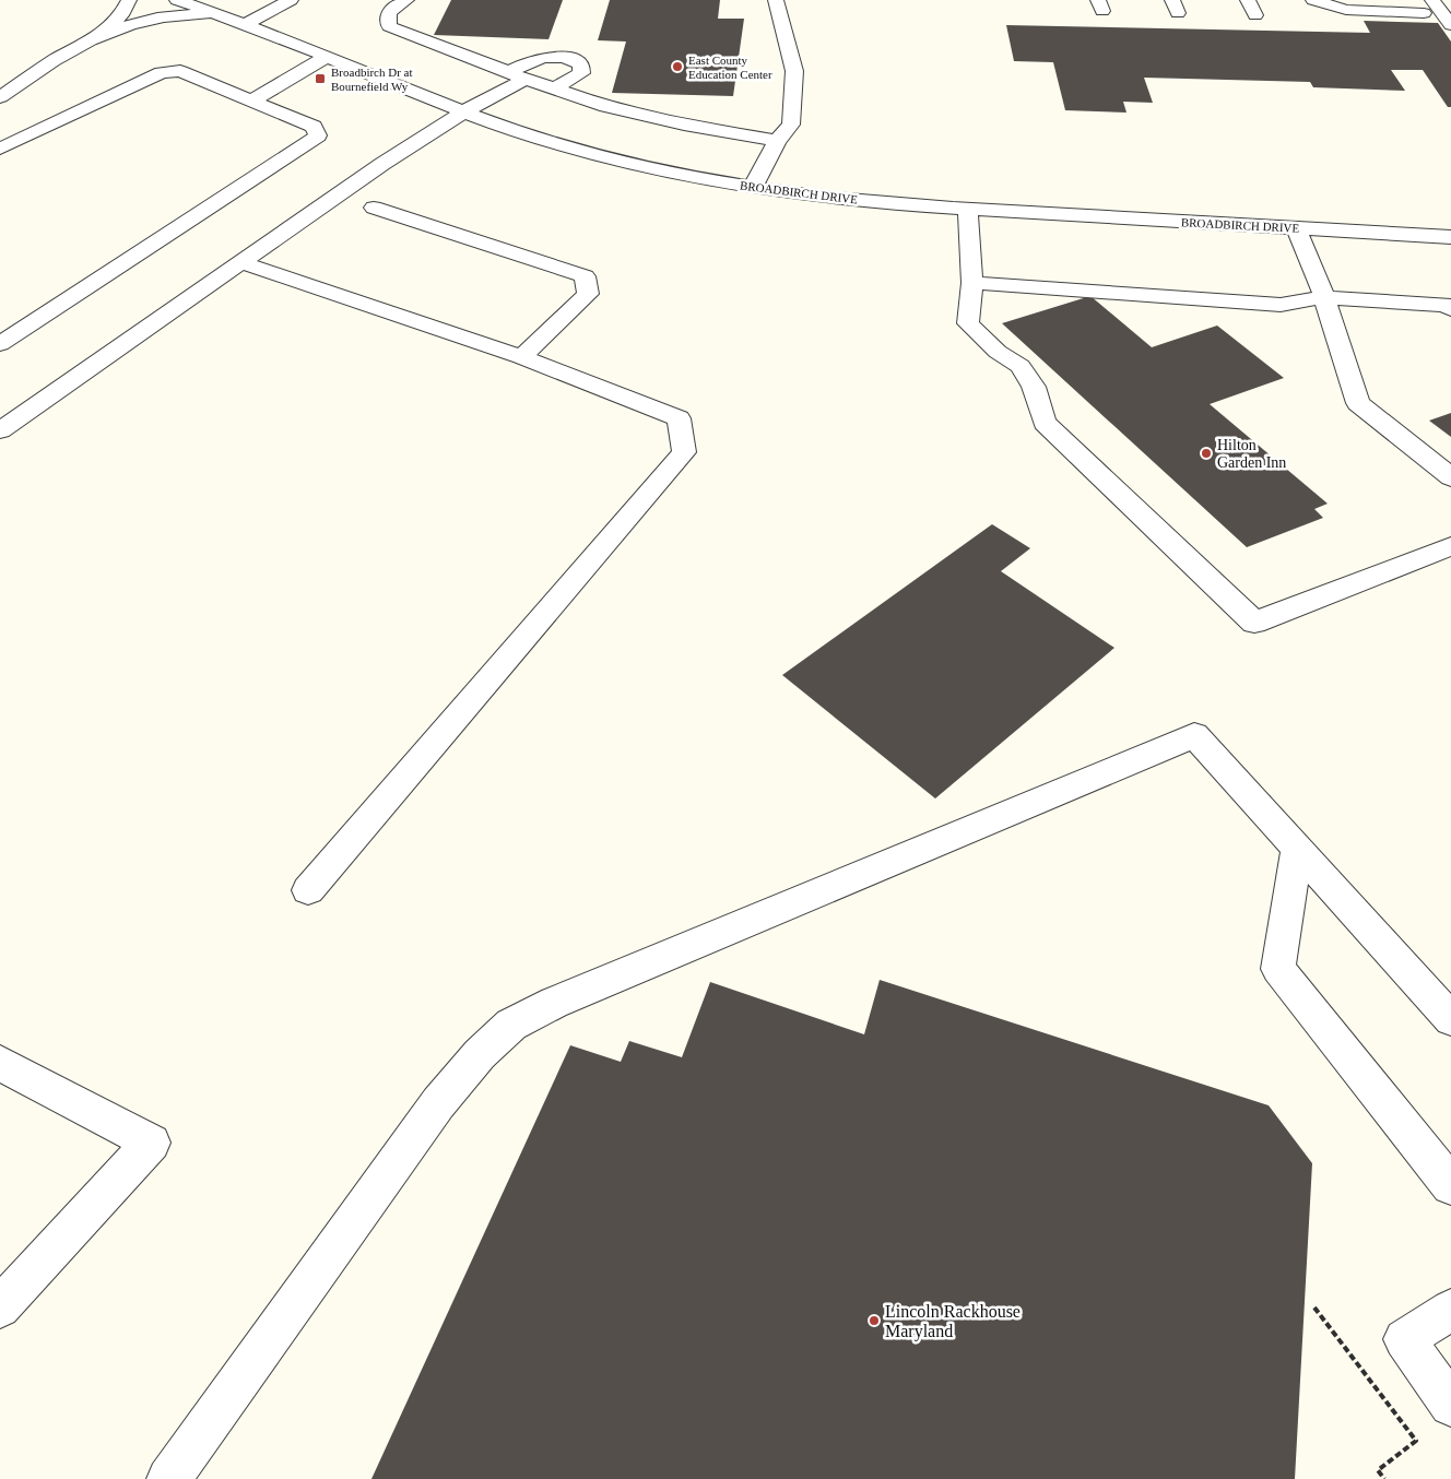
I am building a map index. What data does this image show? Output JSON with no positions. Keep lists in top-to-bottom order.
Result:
{
  "streets": {
    "street": ["BROADBIRCH DRIVE"]
  },
  "places": {
    "other": ["East County Education Center", "Hilton Garden Inn", "Lincoln Rackhouse Maryland"],
    "transit": ["Broadbirch Dr at Bournefield Wy"]
  }
}
